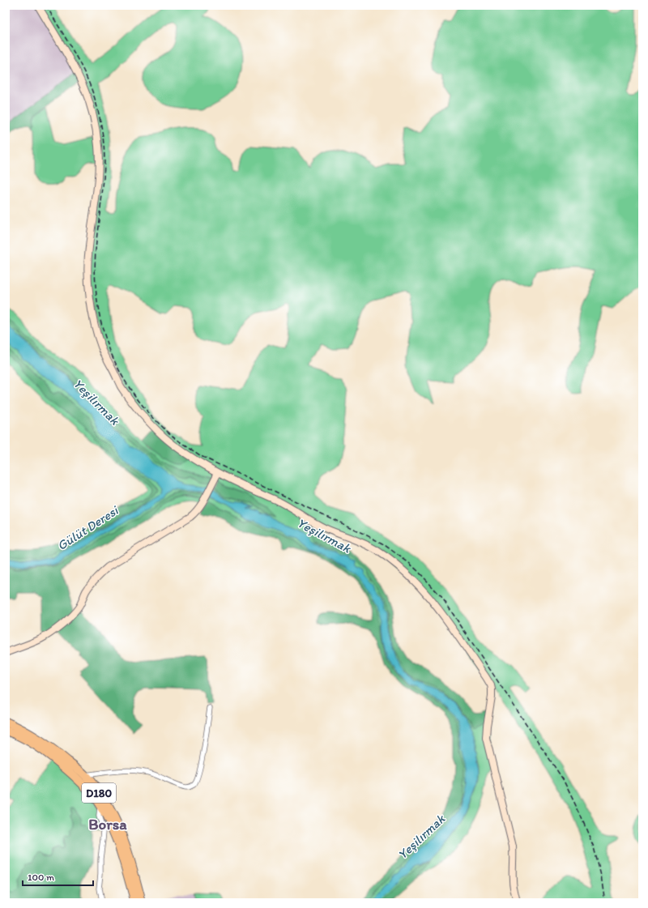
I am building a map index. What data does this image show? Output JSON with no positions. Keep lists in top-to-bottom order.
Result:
{
  "streets": {
    "highway": ["D180"]
  },
  "districts": ["Borsa"],
  "water": ["Yeşilırmak", "Gülüt Deresi"],
  "scale_bar": "100 m"
}
